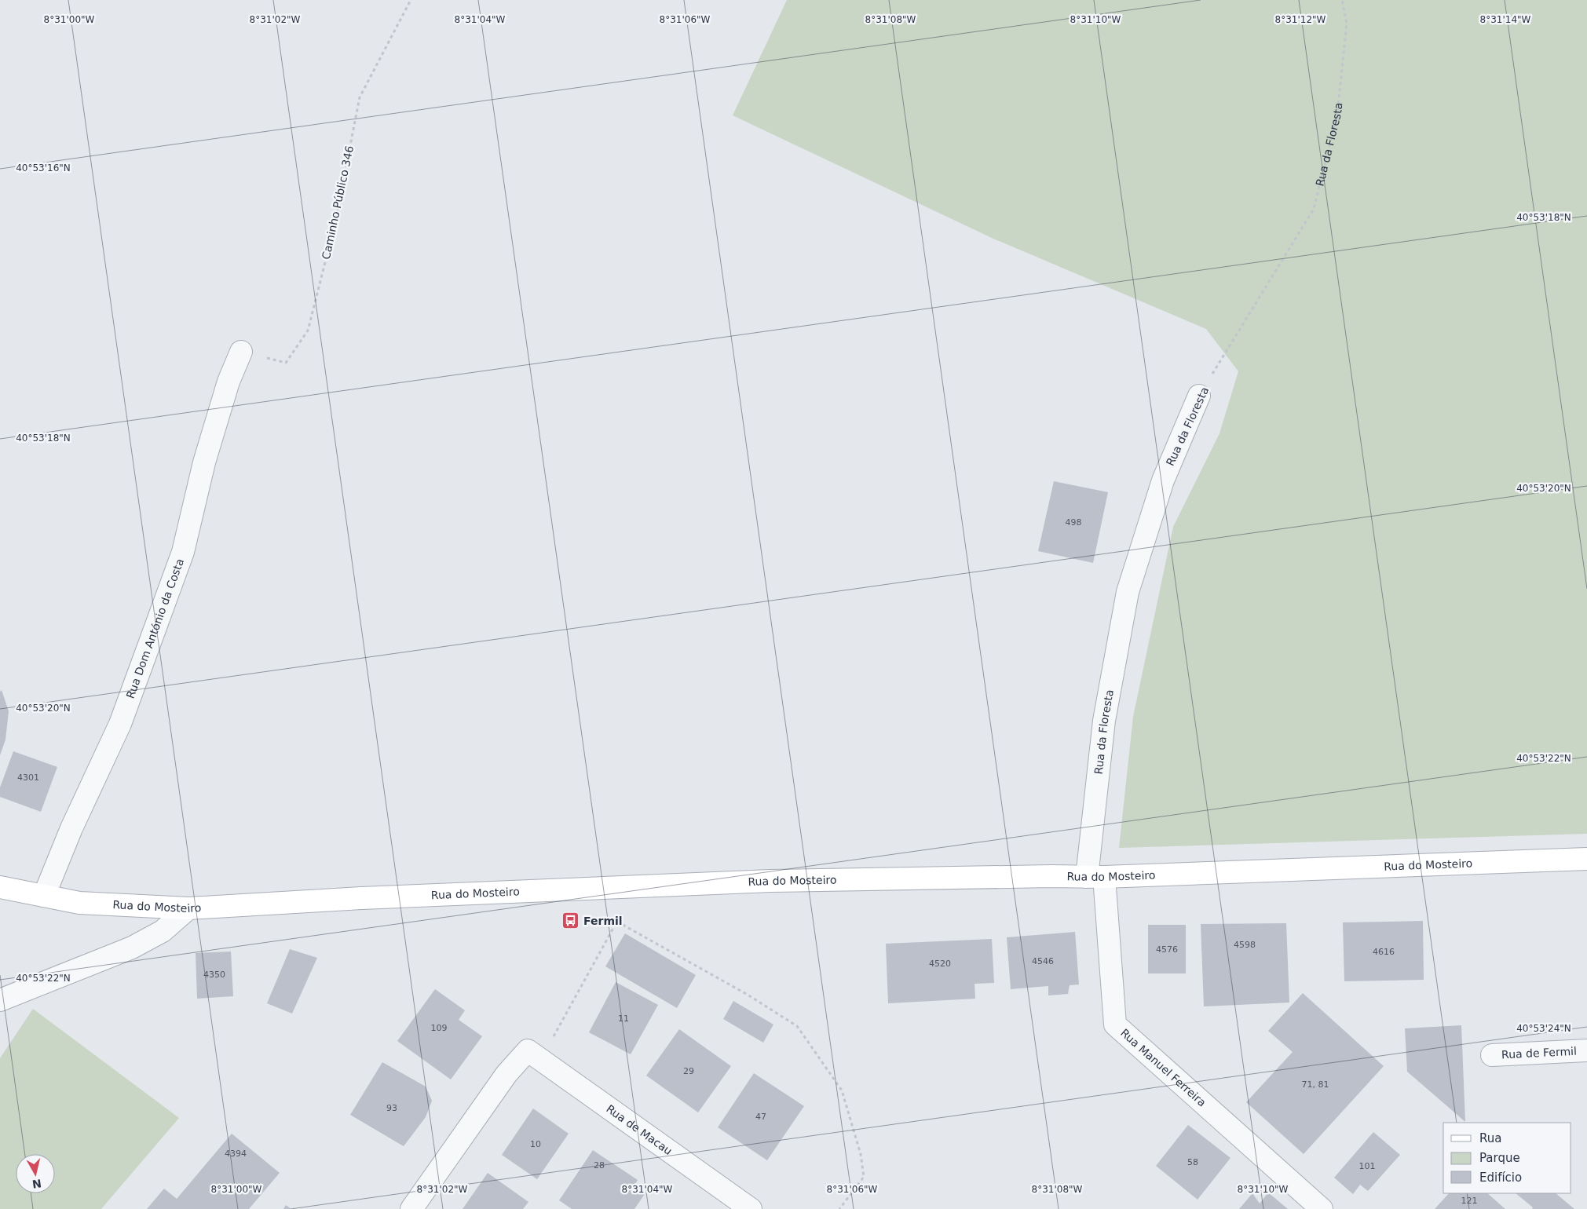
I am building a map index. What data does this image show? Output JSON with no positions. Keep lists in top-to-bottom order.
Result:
{
  "streets": {
    "main road": ["Rua do Mosteiro"],
    "street": [
      "Rua da Floresta",
      "Rua Dom António da Costa",
      "Rua de Fermil",
      "Rua Manuel Ferreira",
      "Rua de Macau"
    ],
    "path": ["Caminho Público 346"]
  },
  "crossings": [
    ["Rua da Floresta", "Rua do Mosteiro"],
    ["Rua da Floresta", "Rua Manuel Ferreira"],
    ["Caminho Público 346", "Rua Dom António da Costa"],
    ["Rua Dom António da Costa", "Rua do Mosteiro"],
    ["Rua do Mosteiro", "Rua Manuel Ferreira"]
  ],
  "places": {
    "bus stop": ["Fermil"]
  },
  "house_numbers": [
    "498",
    "4301",
    "4598",
    "4576",
    "4616",
    "4546",
    "4520",
    "4350",
    "11",
    "109",
    "29",
    "71, 81",
    "93",
    "47",
    "10",
    "4394",
    "58",
    "28",
    "101",
    "121"
  ],
  "legend": ["Rua", "Parque", "Edifício"],
  "north": "bottom",
  "coordinates": [
    "8°31'00\"W",
    "8°31'02\"W",
    "8°31'04\"W",
    "8°31'06\"W",
    "8°31'08\"W",
    "8°31'10\"W",
    "8°31'12\"W",
    "8°31'14\"W",
    "40°53'16\"N",
    "40°53'18\"N",
    "40°53'20\"N",
    "40°53'22\"N",
    "40°53'24\"N"
  ]
}
